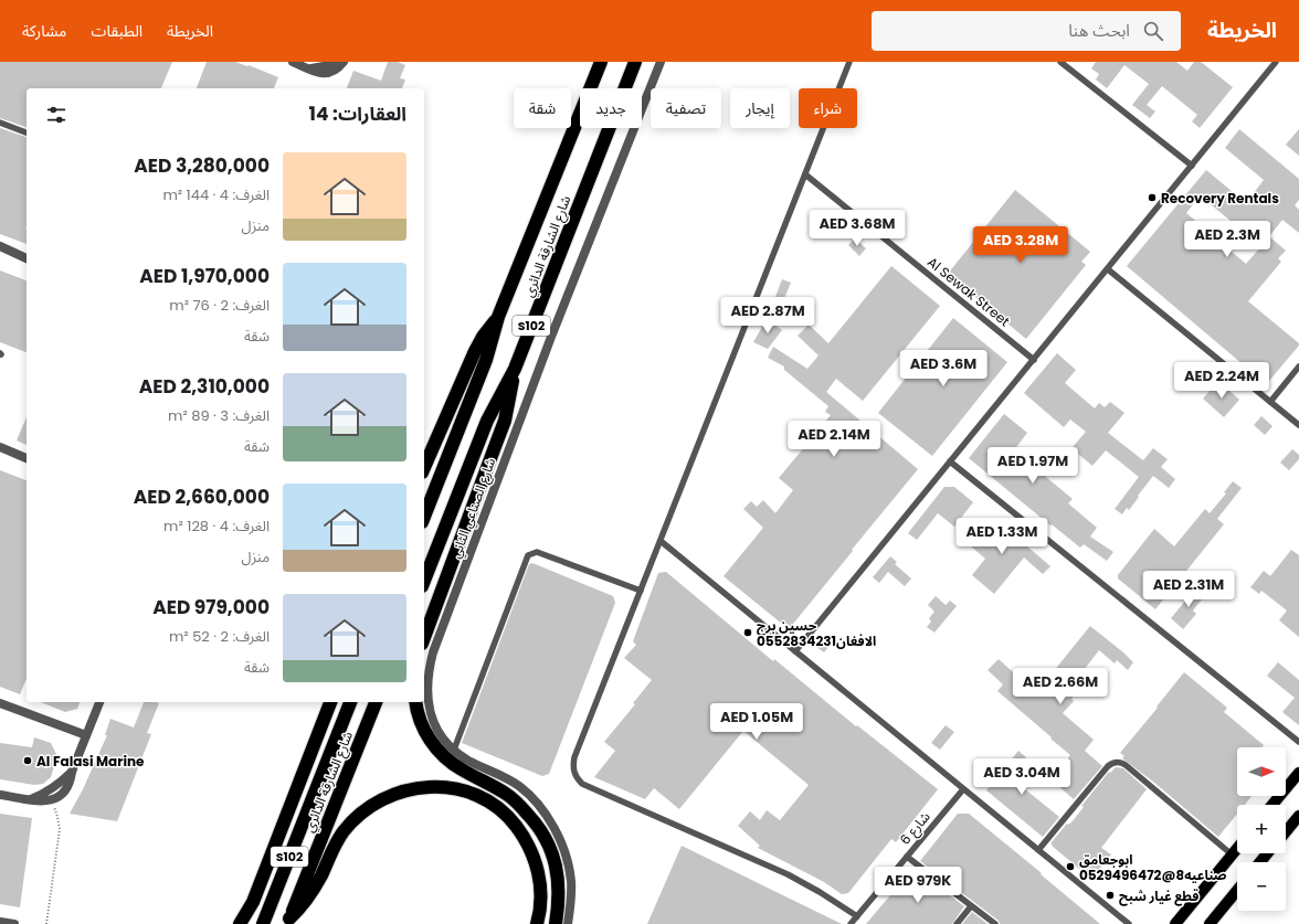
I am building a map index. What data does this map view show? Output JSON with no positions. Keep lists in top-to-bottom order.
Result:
{
  "streets": {
    "highway": ["شارع الشارقة الدائري", "S102"],
    "street": ["شارع الصناعي الثاني"],
    "lane": ["Al Sewak Street", "شارع 6"]
  },
  "places": [
    "Recovery Rentals",
    "حسين برج الافغان0552834231",
    "Al Falasi Marine",
    "ابوجعامق صناعيه8@0529496472",
    "قطع غيار شبح"
  ],
  "north": "right",
  "page": {
    "header": "الخريطة",
    "search": "ابحث هنا",
    "nav": ["الخريطة", "الطبقات", "مشاركة"],
    "chip": [
      "شراء",
      "إيجار",
      "تصفية",
      "جديد",
      "شقة"
    ],
    "heading": "العقارات: 14",
    "list": [
      {
        "name": "AED 3,280,000",
        "note": "الغرف: 4 · 144 m² · منزل"
      },
      {
        "name": "AED 1,970,000",
        "note": "الغرف: 2 · 76 m² · شقة"
      },
      {
        "name": "AED 2,310,000",
        "note": "الغرف: 3 · 89 m² · شقة"
      },
      {
        "name": "AED 2,660,000",
        "note": "الغرف: 4 · 128 m² · منزل"
      },
      {
        "name": "AED 979,000",
        "note": "الغرف: 2 · 52 m² · شقة"
      }
    ],
    "price": [
      "AED 3.68M",
      "AED 2.3M",
      "AED 3.28M",
      "AED 2.87M",
      "AED 3.6M",
      "AED 2.24M",
      "AED 2.14M",
      "AED 1.97M",
      "AED 1.33M",
      "AED 2.31M",
      "AED 2.66M",
      "AED 1.05M",
      "AED 3.04M",
      "AED 979K"
    ],
    "map_buttons": ["+", "−"]
  }
}
